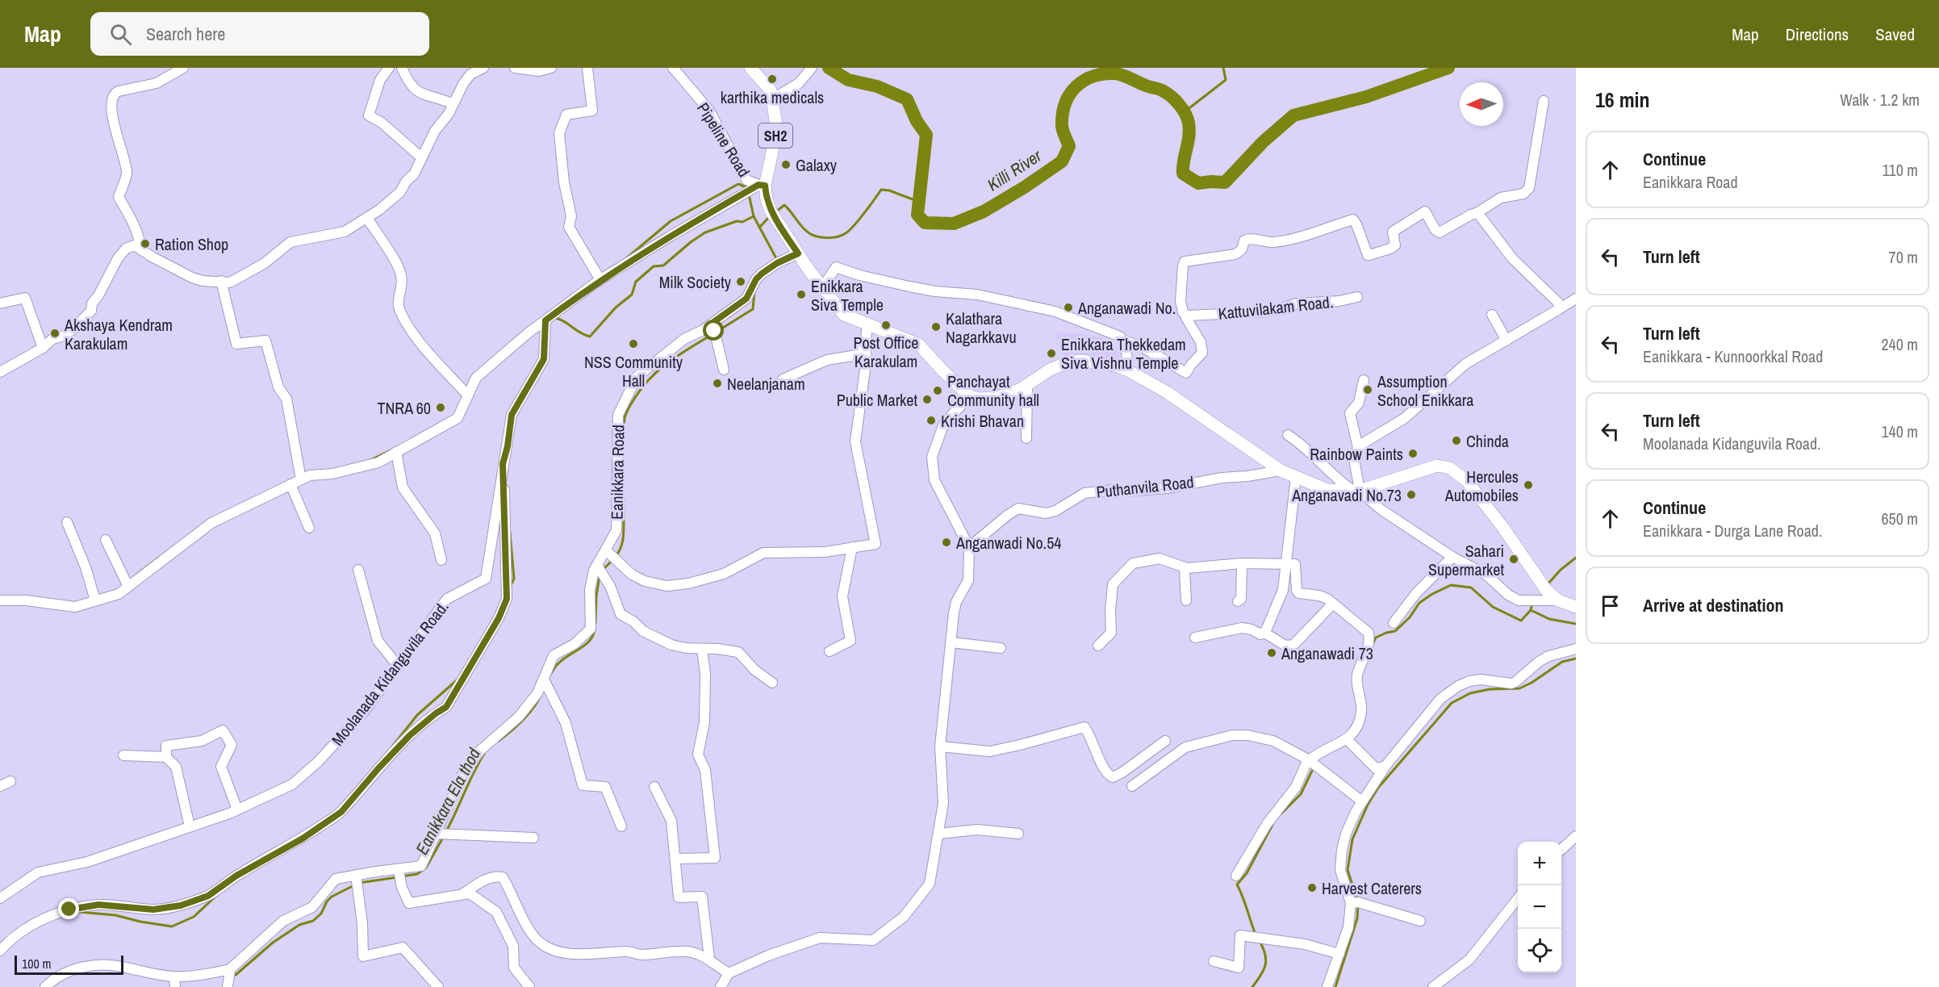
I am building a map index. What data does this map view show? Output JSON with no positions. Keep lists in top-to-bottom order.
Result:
{
  "streets": {
    "main road": ["SH2"],
    "street": [
      "Pipeline Road",
      "Kattuvilakam Road.",
      "Eanikkara Road",
      "Puthanvila Road",
      "Moolanada Kidanguvila Road."
    ]
  },
  "crossings": [
    ["SH2", "Pipeline Road"],
    ["SH2", "Eanikkara Road"]
  ],
  "water": ["Killi River", "Eanikkara Ela thod"],
  "places": [
    "karthika medicals",
    "Galaxy",
    "Ration Shop",
    "Milk Society",
    "Enikkara Siva Temple",
    "Anganawadi No.",
    "Post Office Karakulam",
    "Kalathara Nagarkkavu",
    "Akshaya Kendram Karakulam",
    "NSS Community Hall",
    "Enikkara Thekkedam Siva Vishnu Temple",
    "Neelanjanam",
    "Assumption School Enikkara",
    "Panchayat Community hall",
    "Public Market",
    "TNRA 60",
    "Krishi Bhavan",
    "Chinda",
    "Rainbow Paints",
    "Hercules Automobiles",
    "Anganavadi No.73",
    "Anganwadi No.54",
    "Sahari Supermarket",
    "Anganawadi 73",
    "Harvest Caterers"
  ],
  "scale_bar": "100 m",
  "north": "left",
  "page": {
    "header": "Map",
    "search": "Search here",
    "nav": ["Map", "Directions", "Saved"],
    "heading": ["16 min", "Walk · 1.2 km"],
    "list": [
      ["Continue", "Eanikkara Road", "110 m"],
      ["Turn left", "70 m"],
      ["Turn left", "Eanikkara - Kunnoorkkal Road", "240 m"],
      ["Turn left", "Moolanada Kidanguvila Road.", "140 m"],
      ["Continue", "Eanikkara - Durga Lane Road.", "650 m"],
      "Arrive at destination"
    ],
    "map_buttons": ["+", "−"],
    "scale": "100 m"
  }
}
